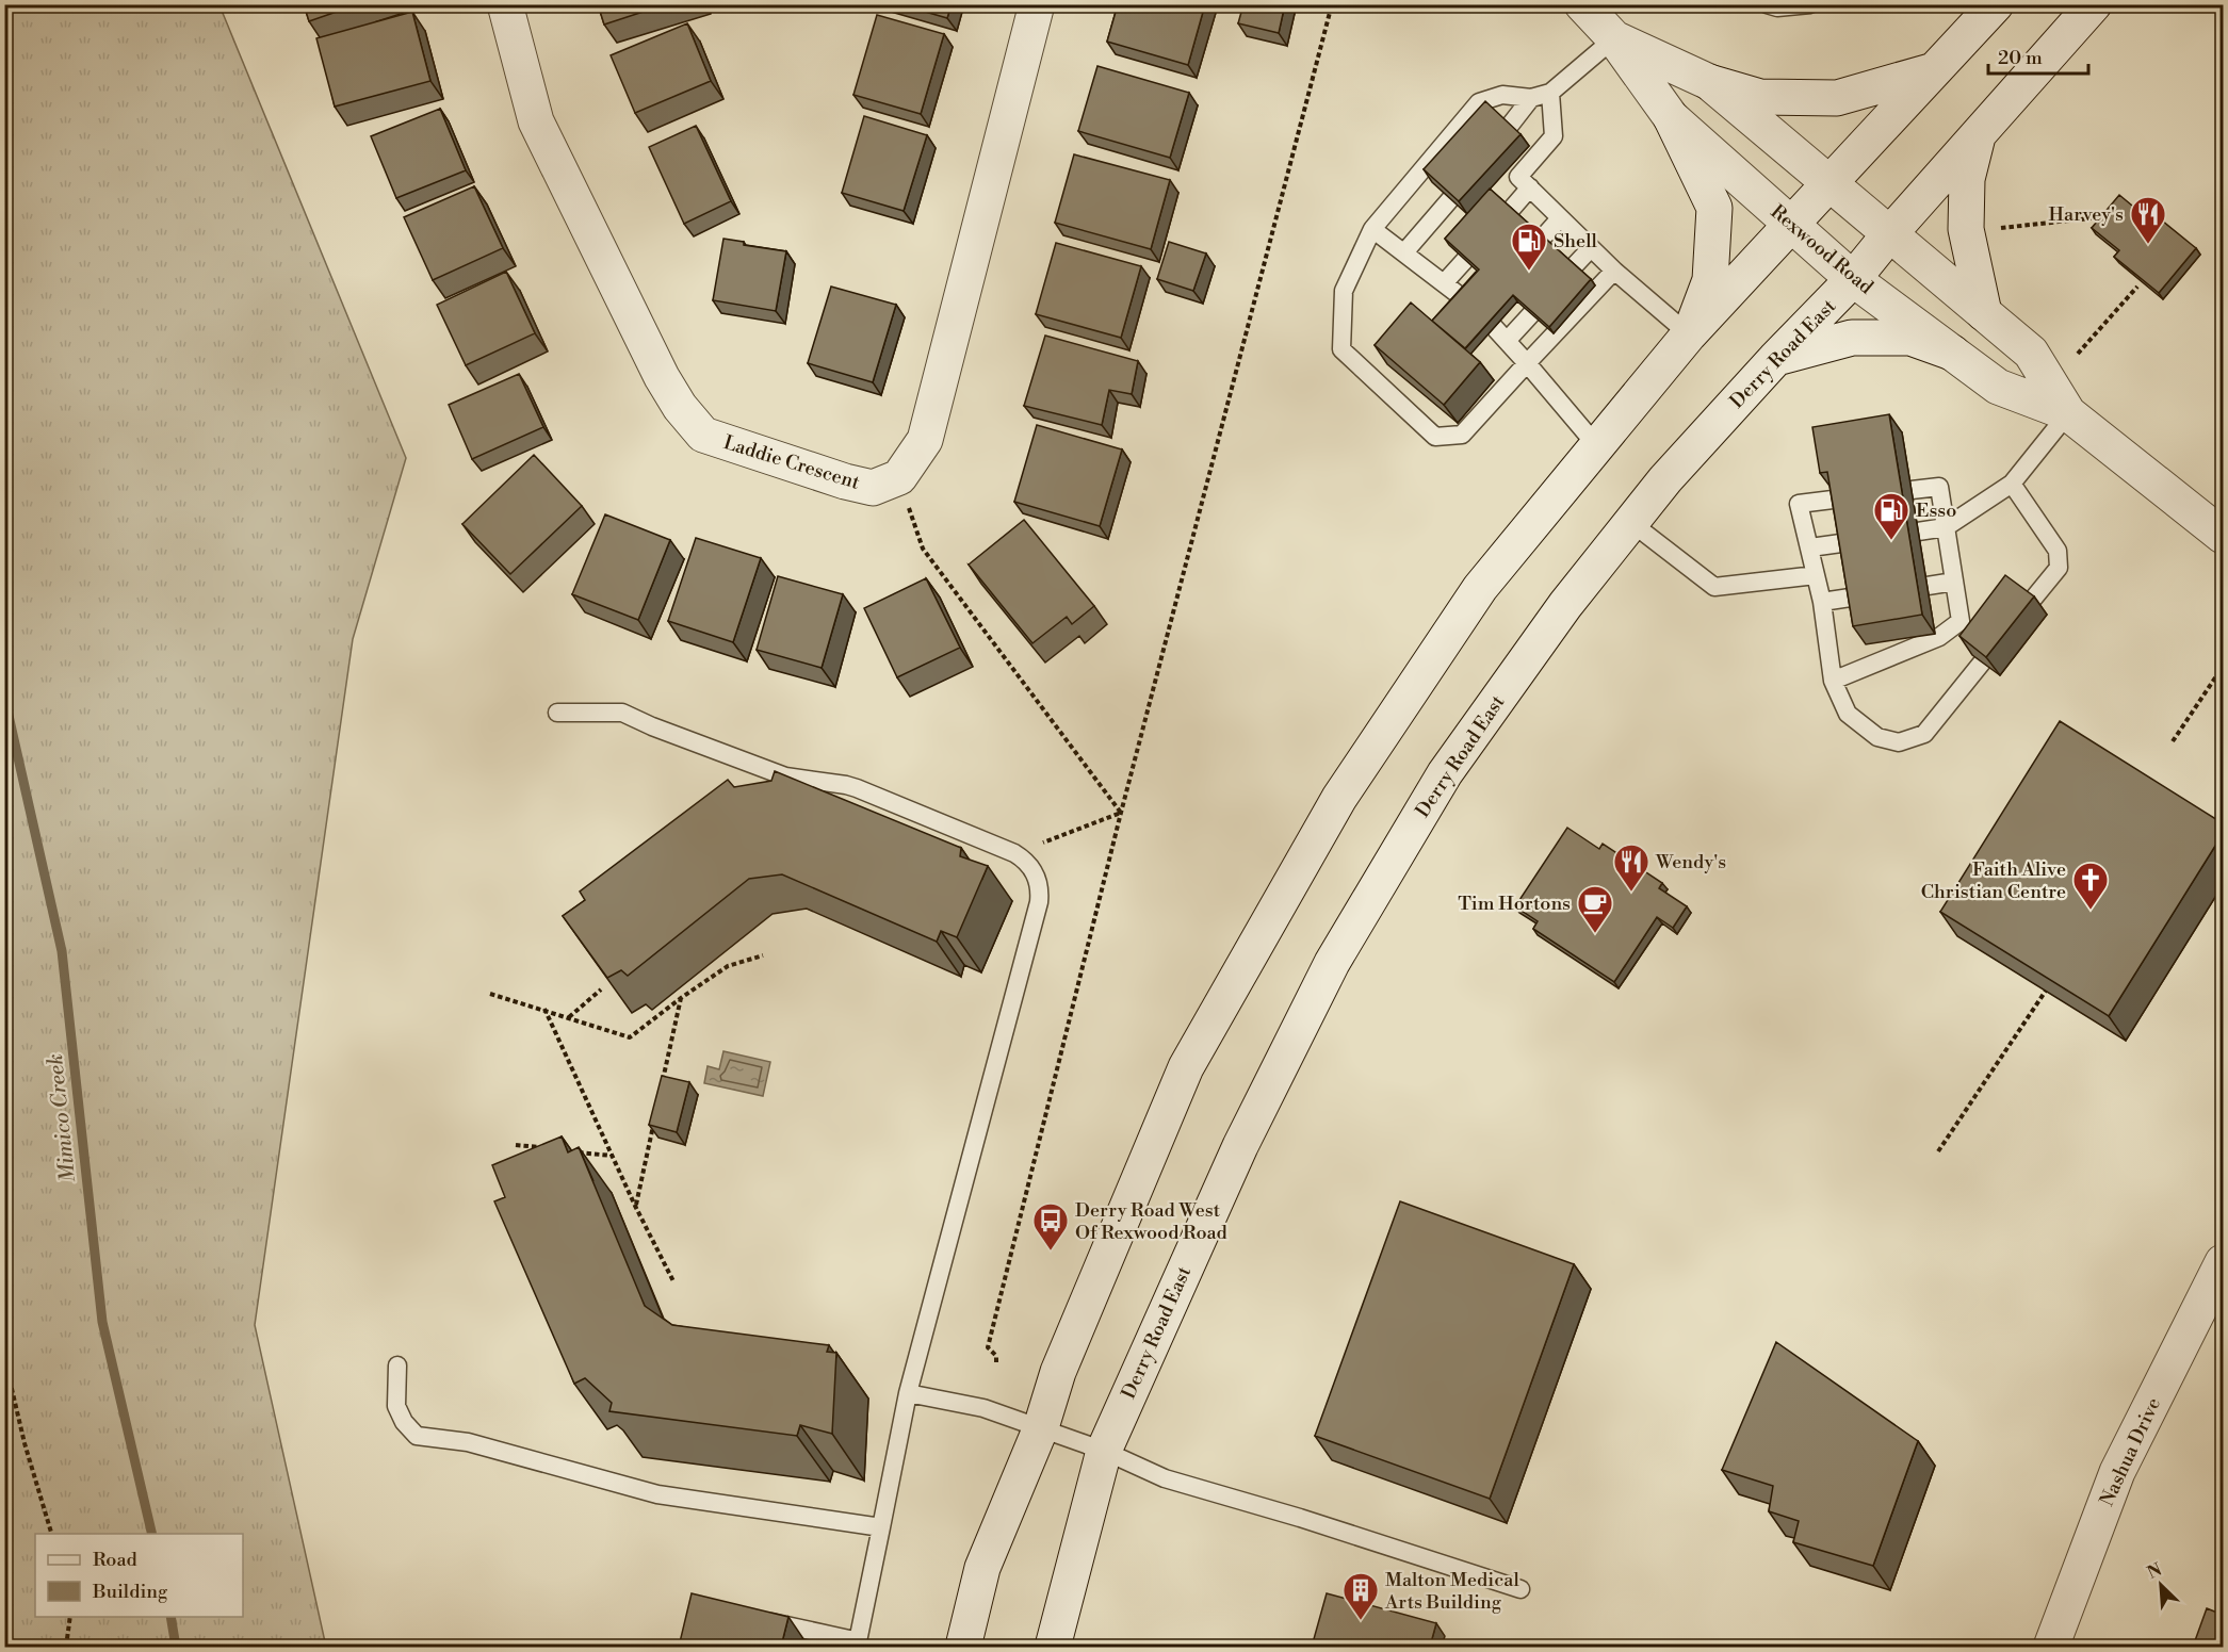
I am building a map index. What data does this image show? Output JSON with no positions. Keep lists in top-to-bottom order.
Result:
{
  "streets": {
    "main road": [
      "Rexwood Road",
      "Derry Road East",
      "Laddie Crescent",
      "Nashua Drive"
    ]
  },
  "crossings": [
    ["Rexwood Road", "Derry Road East"]
  ],
  "water": ["Mimico Creek"],
  "places": {
    "restaurant": ["Harvey's", "Wendy's"],
    "fuel station": ["Shell", "Esso"],
    "church": ["Faith Alive Christian Centre"],
    "cafe": ["Tim Hortons"],
    "bus stop": ["Derry Road West Of Rexwood Road"],
    "building": ["Malton Medical Arts Building"]
  },
  "legend": ["Road", "Building"],
  "scale_bar": "20 m",
  "north": "top left"
}
